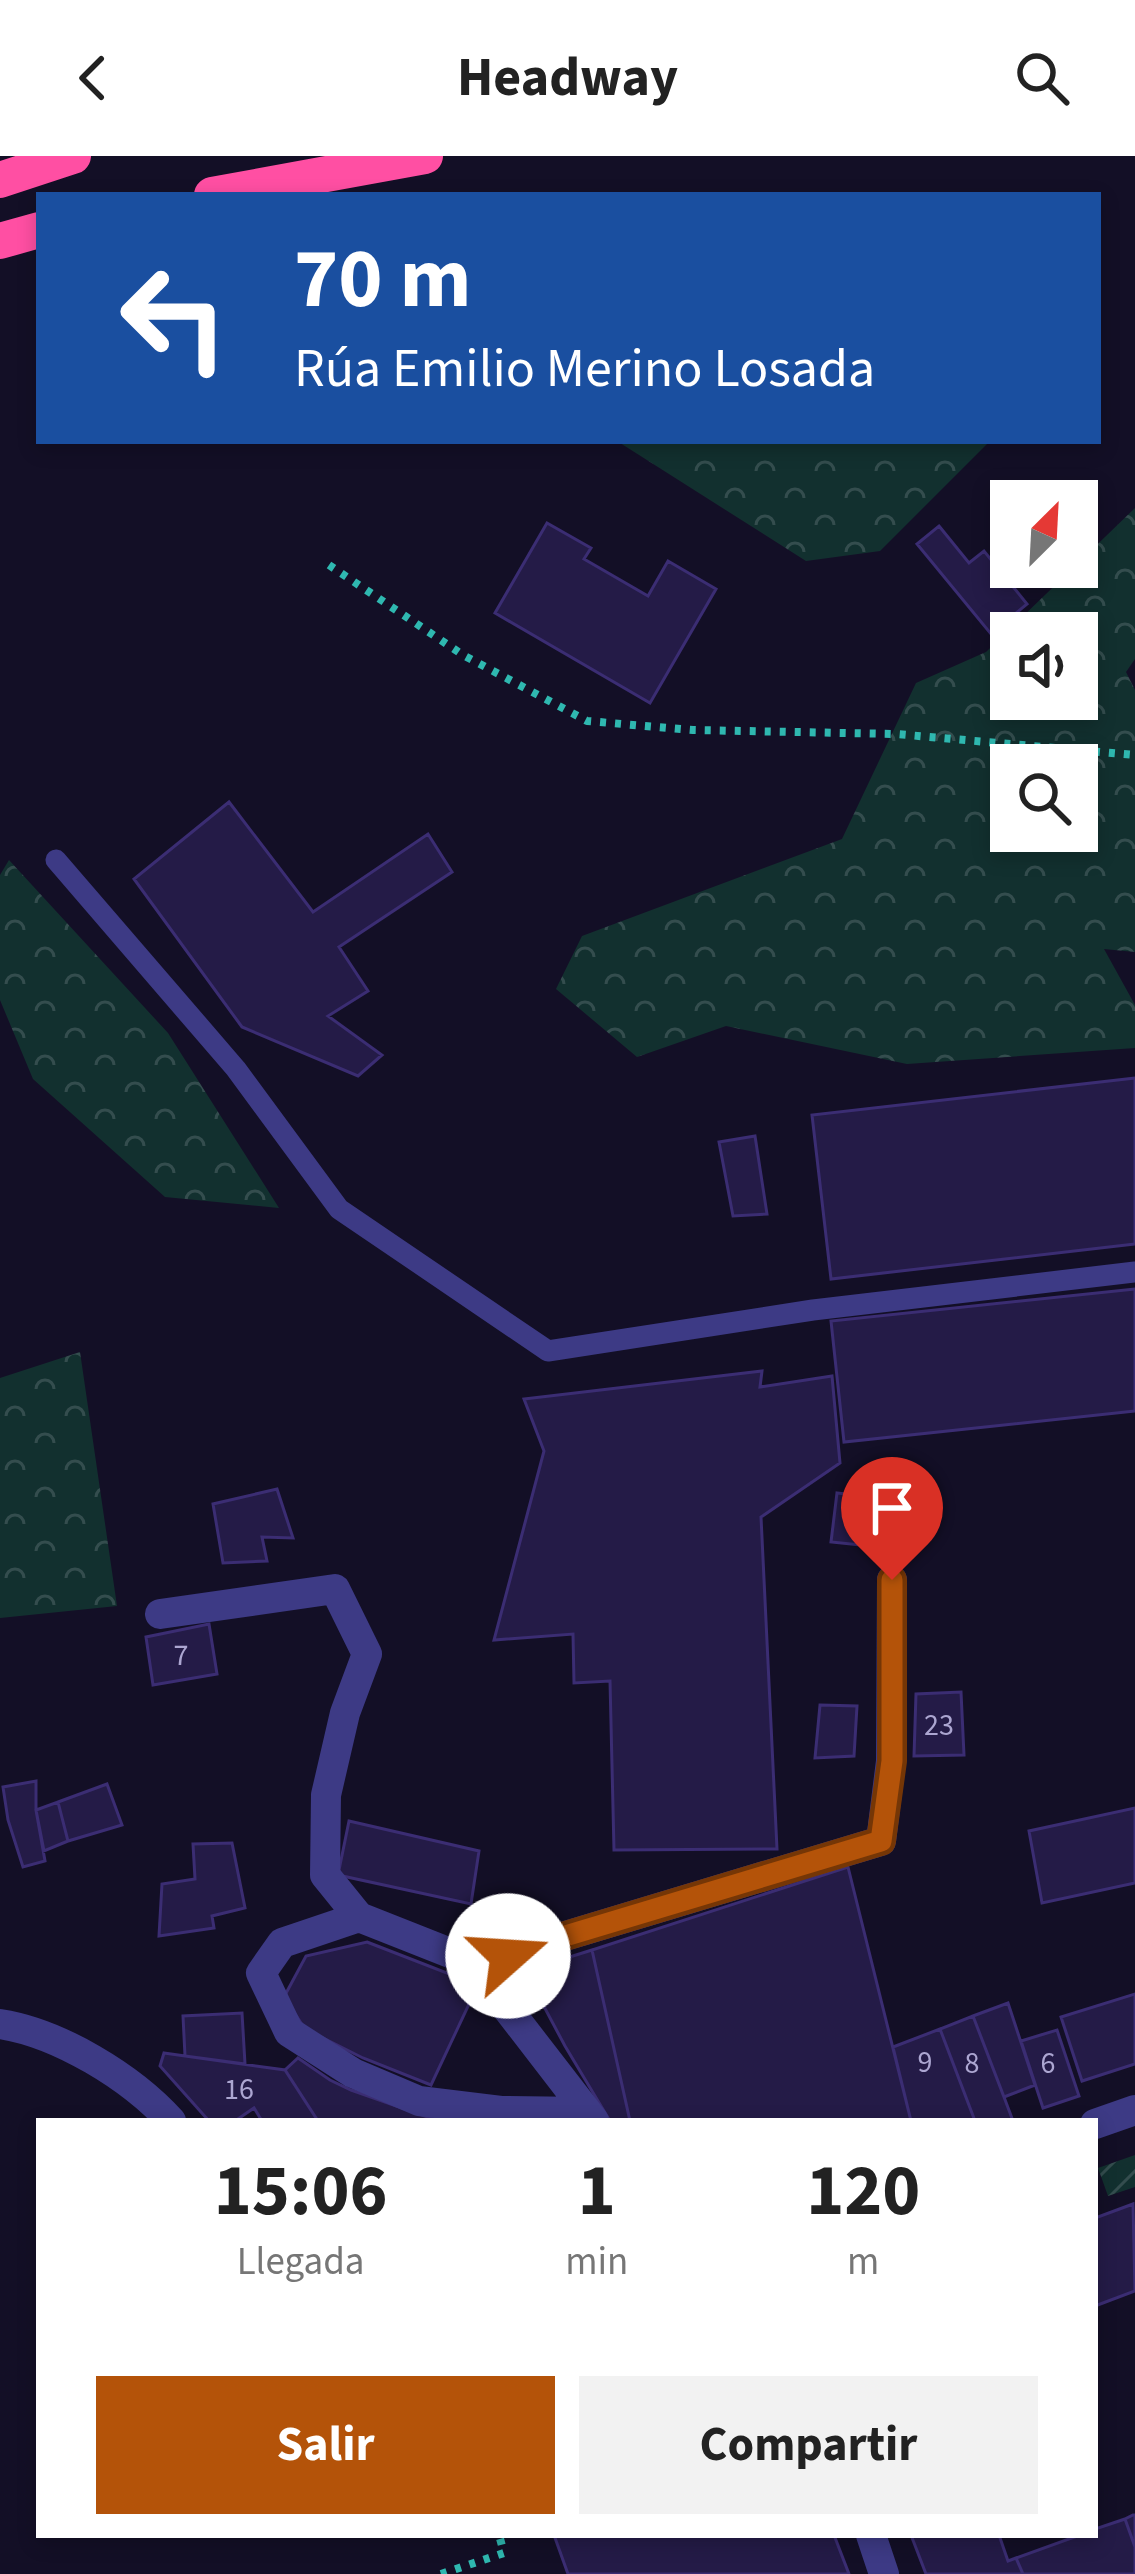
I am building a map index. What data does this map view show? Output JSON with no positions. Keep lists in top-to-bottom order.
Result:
{
  "house_numbers": [
    "7",
    "23",
    "9",
    "8",
    "6",
    "16"
  ],
  "north": "top right",
  "page": {
    "header": "Headway",
    "turn": ["70 m", "Rúa Emilio Merino Losada"],
    "eta": [
      "15:06",
      "Llegada",
      "1",
      "min",
      "120",
      "m"
    ],
    "buttons": ["Salir", "Compartir"]
  }
}
